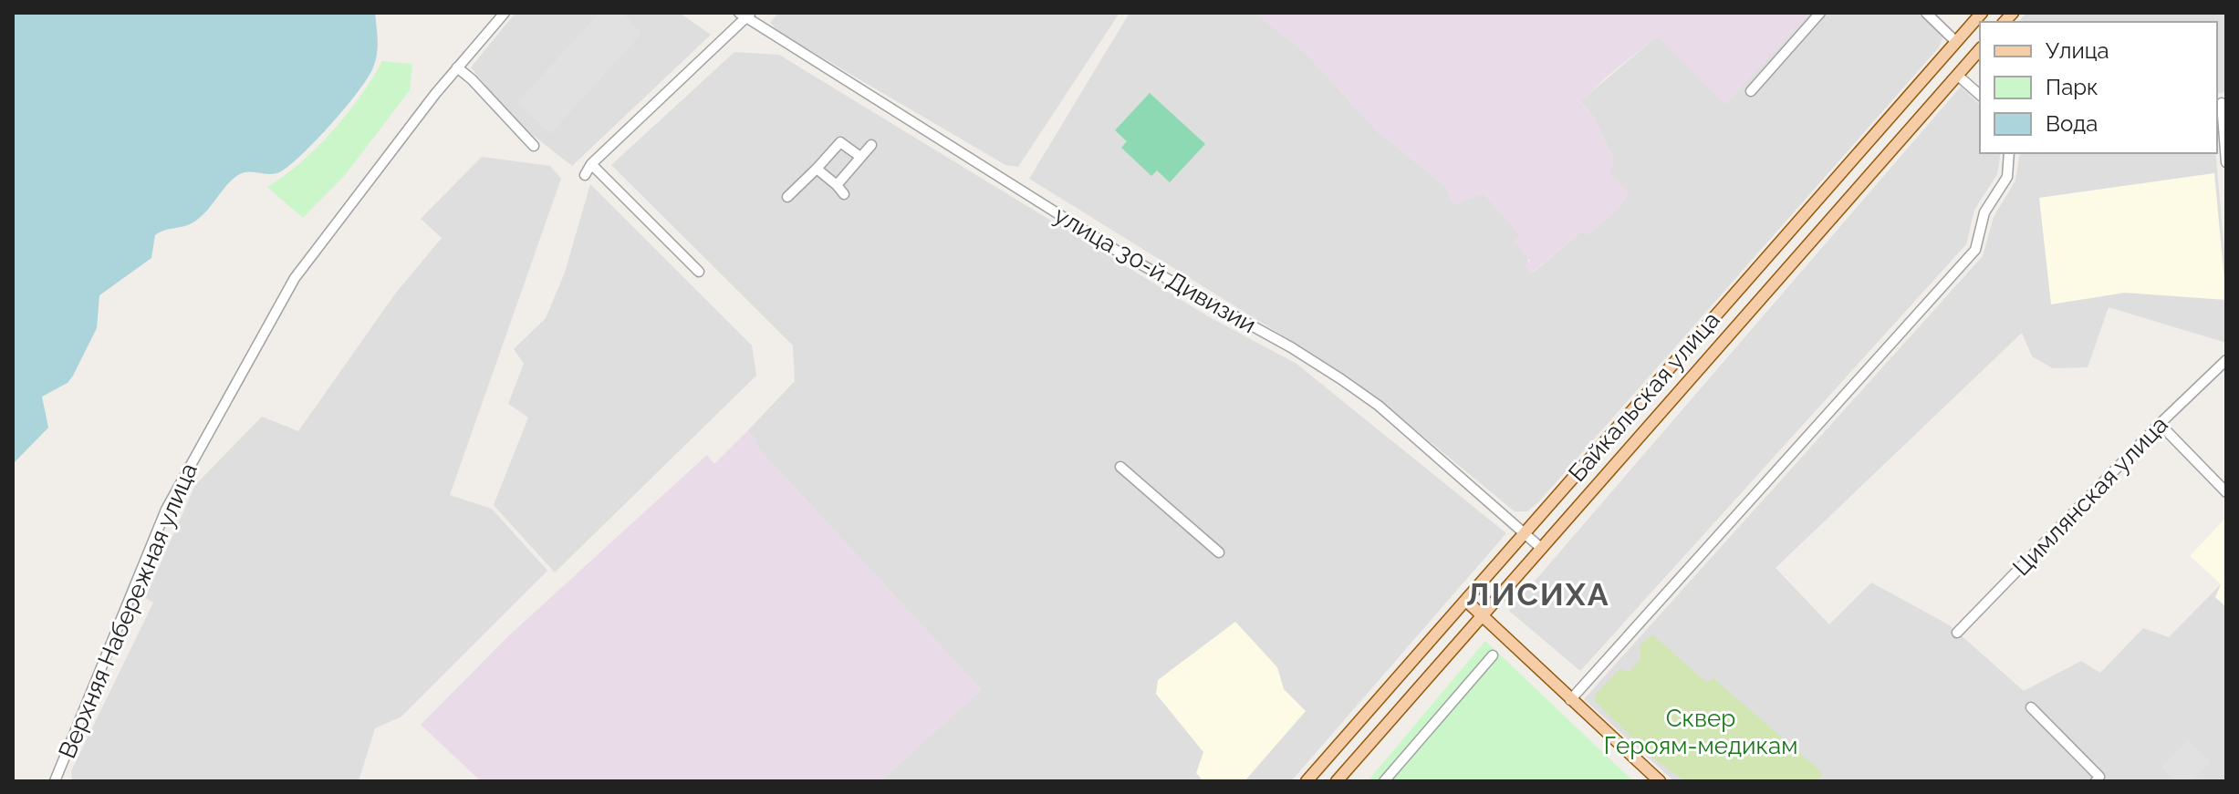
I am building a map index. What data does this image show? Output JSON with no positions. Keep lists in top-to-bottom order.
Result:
{
  "streets": {
    "main road": ["Байкальская улица"],
    "street": ["улица 30-й Дивизии", "Цимлянская улица", "Верхняя Набережная улица"]
  },
  "crossings": [
    ["улица 30-й Дивизии", "Байкальская улица"]
  ],
  "districts": ["ЛИСИХА"],
  "parks": ["Сквер Героям-медикам"],
  "legend": ["Улица", "Парк", "Вода"]
}
